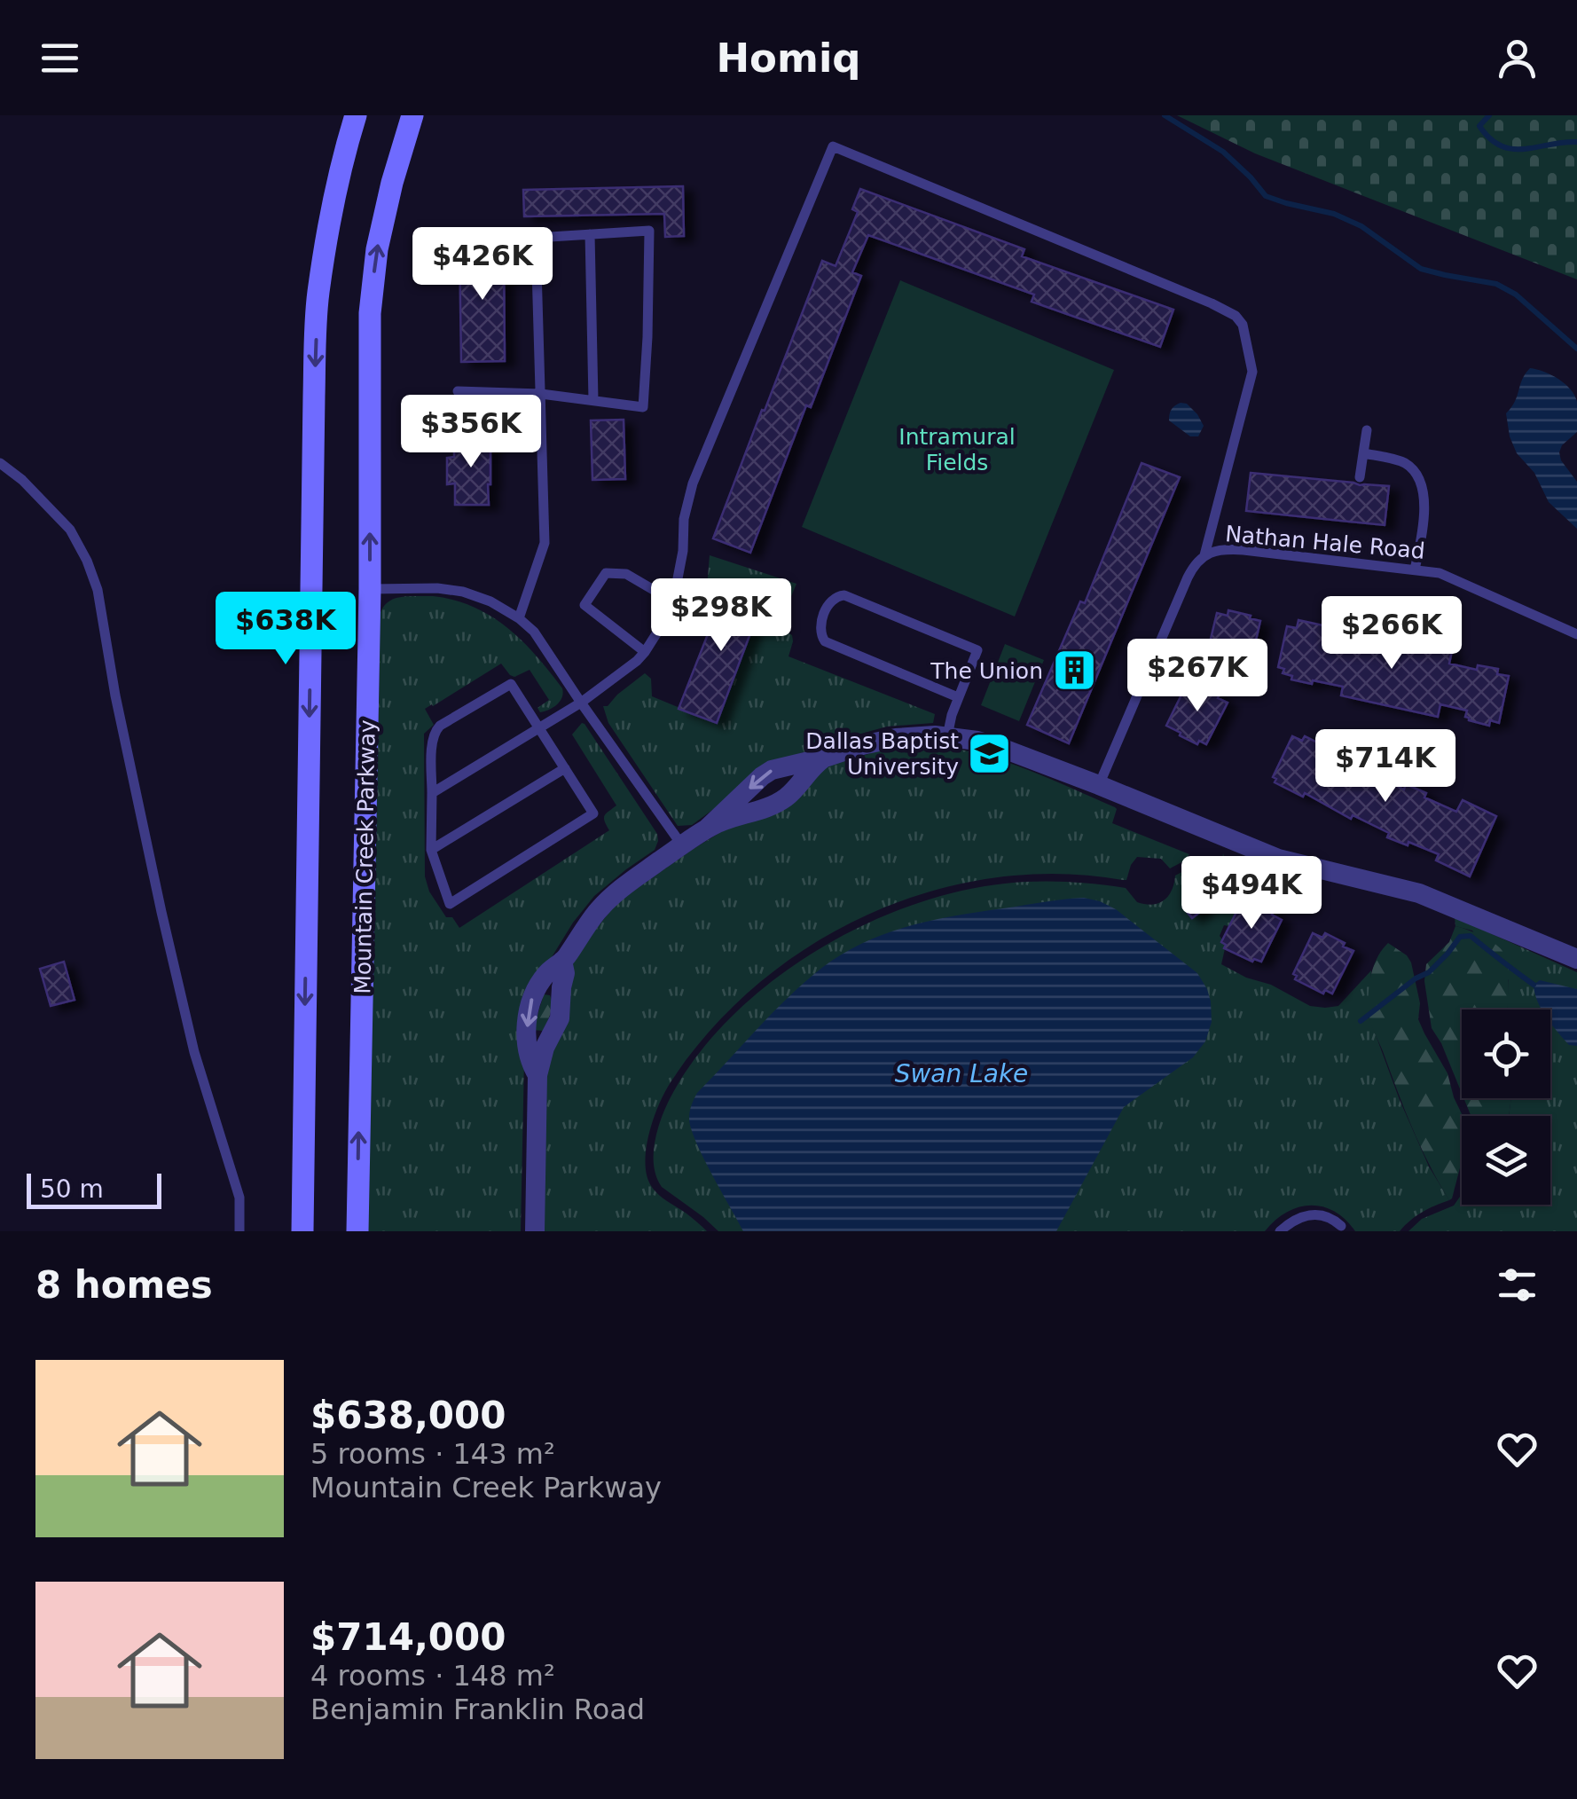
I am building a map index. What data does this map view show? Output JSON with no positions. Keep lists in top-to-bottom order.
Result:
{
  "streets": {
    "main road": ["Mountain Creek Parkway"],
    "lane": ["Nathan Hale Road"]
  },
  "water": ["Swan Lake"],
  "parks": ["Intramural Fields"],
  "places": {
    "building": ["The Union"],
    "school or university": ["Dallas Baptist University"]
  },
  "scale_bar": "50 m",
  "page": {
    "header": "Homiq",
    "price": [
      "$426K",
      "$356K",
      "$298K",
      "$638K",
      "$266K",
      "$267K",
      "$714K",
      "$494K"
    ],
    "scale": "50 m",
    "heading": "8 homes",
    "list": [
      {
        "name": "$638,000",
        "note": "5 rooms · 143 m² · Mountain Creek Parkway"
      },
      {
        "name": "$714,000",
        "note": "4 rooms · 148 m² · Benjamin Franklin Road"
      }
    ]
  }
}
